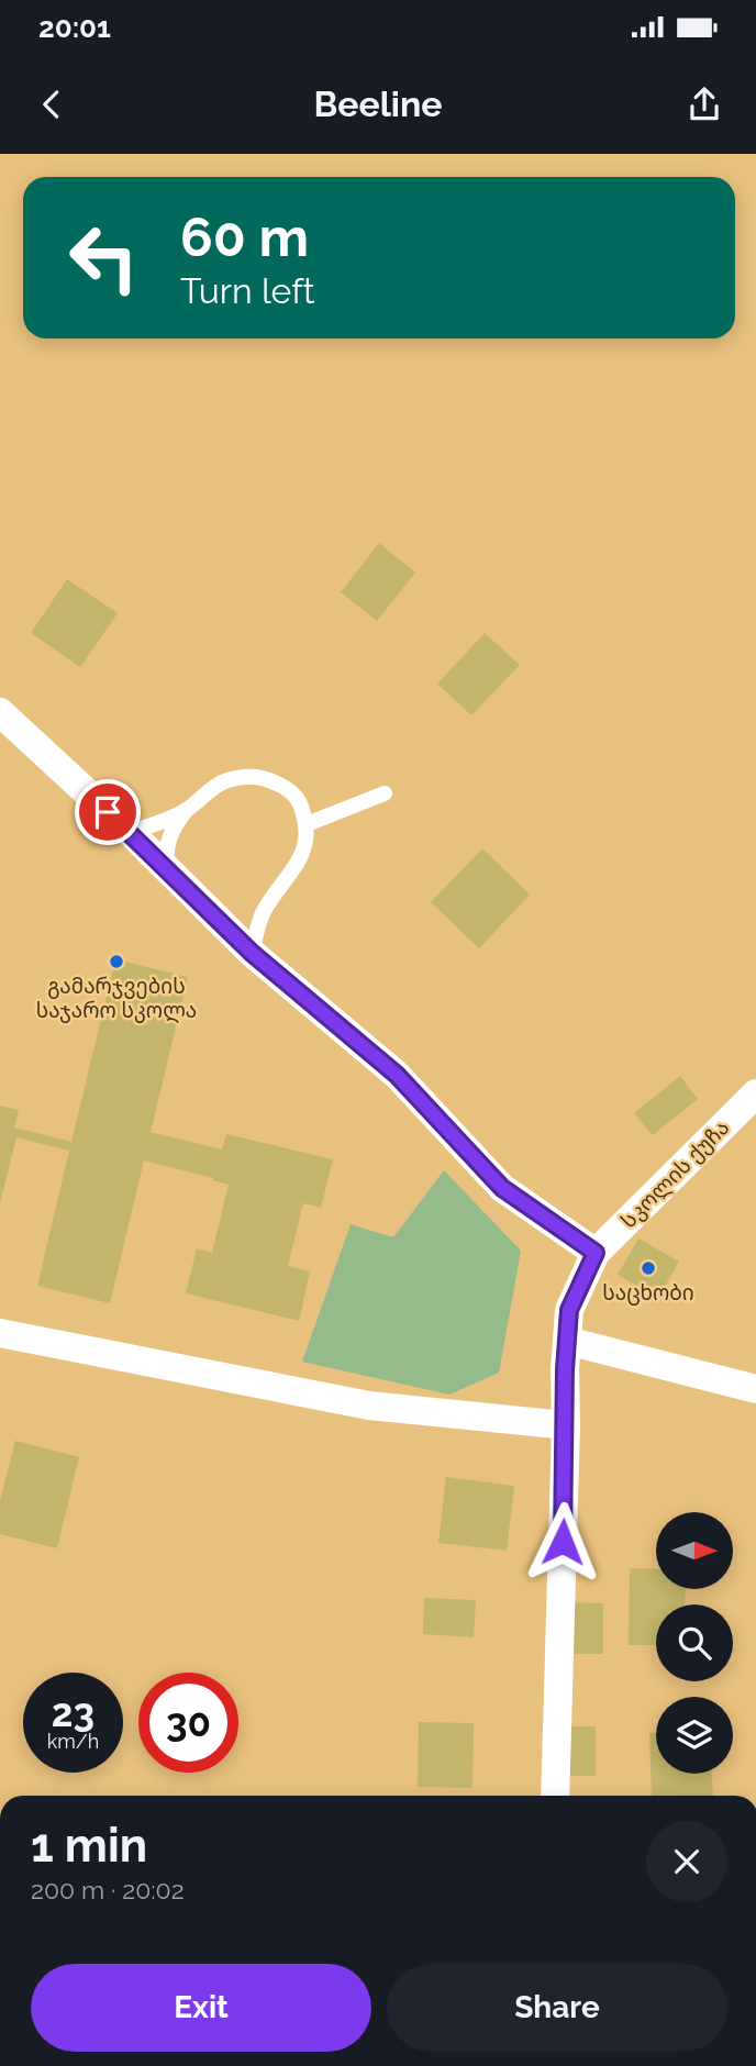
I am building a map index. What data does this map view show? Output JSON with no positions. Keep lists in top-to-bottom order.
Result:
{
  "streets": {
    "street": ["სკოლის ქუჩა"]
  },
  "places": ["გამარჯვების საჯარო სკოლა", "საცხობი"],
  "north": "right",
  "page": {
    "status": "20:01",
    "header": "Beeline",
    "turn": ["60 m", "Turn left"],
    "speed": "23 km/h",
    "limit": "30",
    "heading": ["1 min", "200 m · 20:02"],
    "buttons": ["Exit", "Share"]
  }
}
